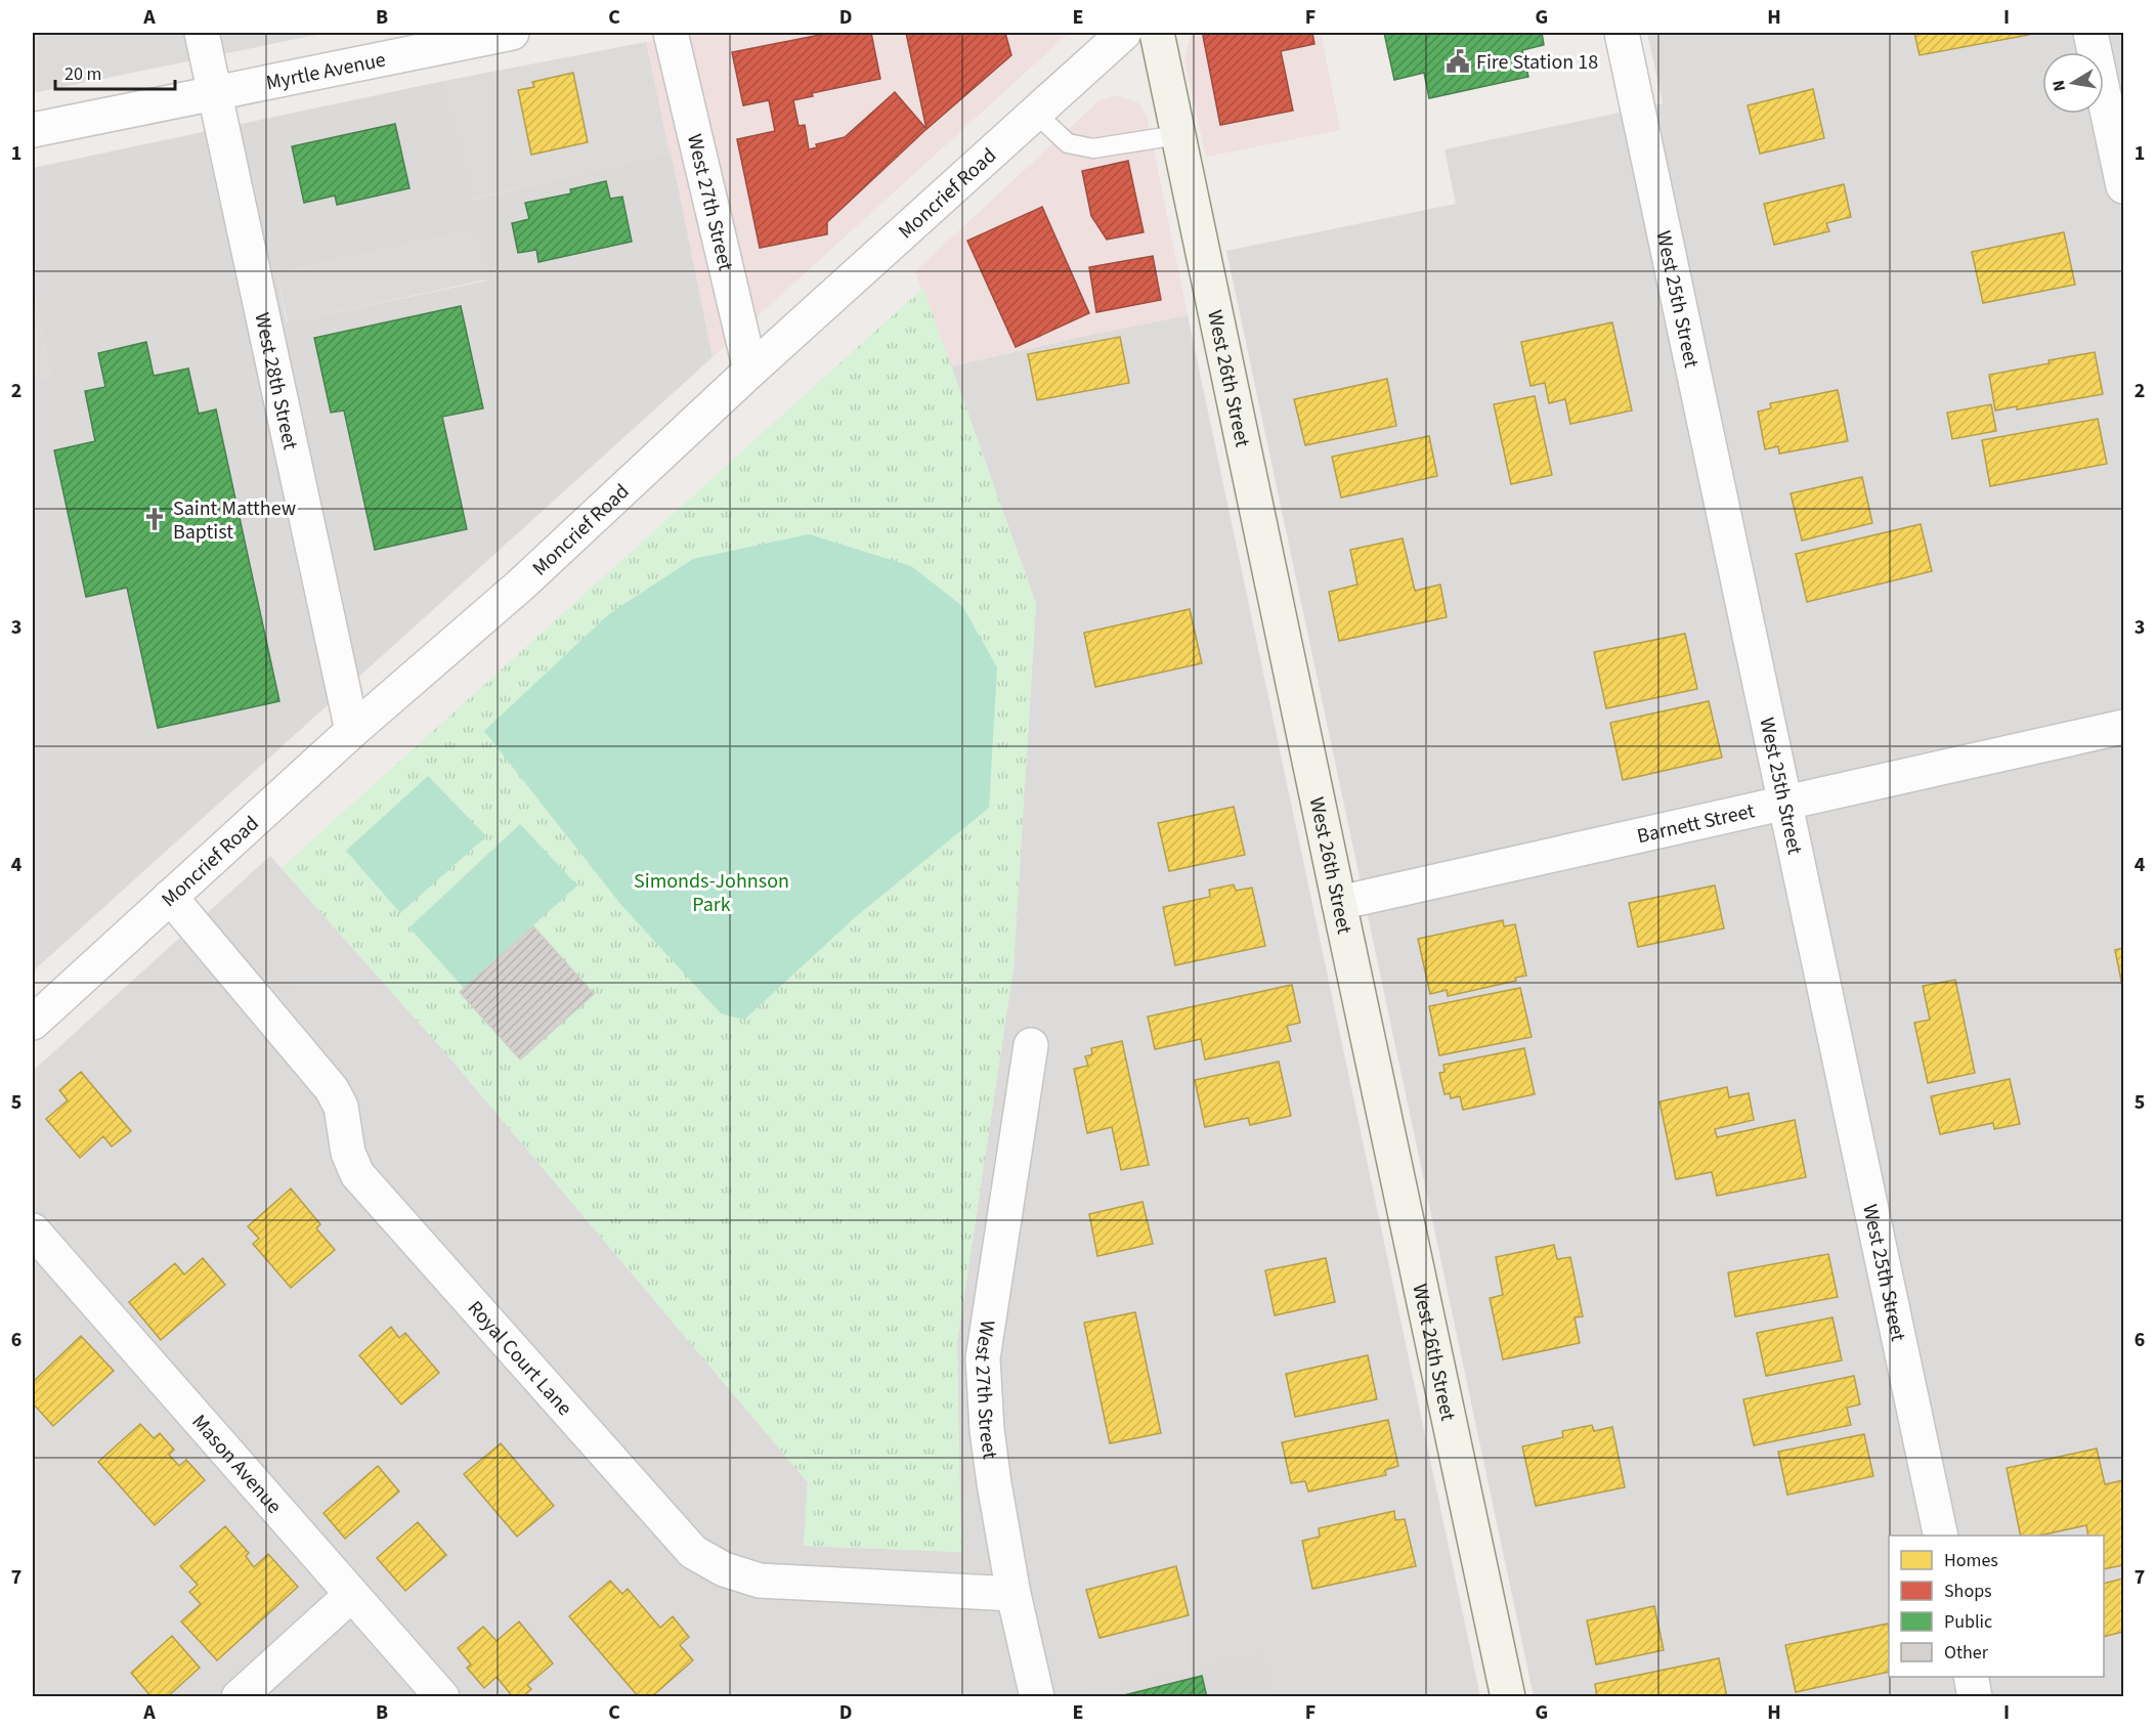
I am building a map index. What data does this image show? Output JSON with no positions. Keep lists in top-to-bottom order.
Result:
{
  "streets": {
    "main road": ["West 26th Street"],
    "street": [
      "Myrtle Avenue",
      "Moncrief Road",
      "West 27th Street",
      "West 25th Street",
      "West 28th Street",
      "Barnett Street",
      "Royal Court Lane",
      "Mason Avenue"
    ]
  },
  "crossings": [
    ["Myrtle Avenue", "West 28th Street"],
    ["Moncrief Road", "West 27th Street"],
    ["Moncrief Road", "West 28th Street"],
    ["Moncrief Road", "Royal Court Lane"],
    ["West 27th Street", "Royal Court Lane"],
    ["West 25th Street", "Barnett Street"],
    ["West 26th Street", "Barnett Street"]
  ],
  "parks": ["Simonds-Johnson Park"],
  "places": {
    "public building": ["Fire Station 18"],
    "church": ["Saint Matthew Baptist"]
  },
  "legend": [
    "Homes",
    "Shops",
    "Public",
    "Other"
  ],
  "scale_bar": "20 m",
  "north": "left",
  "grid": {
    "columns": [
      "A",
      "B",
      "C",
      "D",
      "E",
      "F",
      "G",
      "H",
      "I"
    ],
    "rows": [
      "1",
      "2",
      "3",
      "4",
      "5",
      "6",
      "7"
    ]
  }
}
